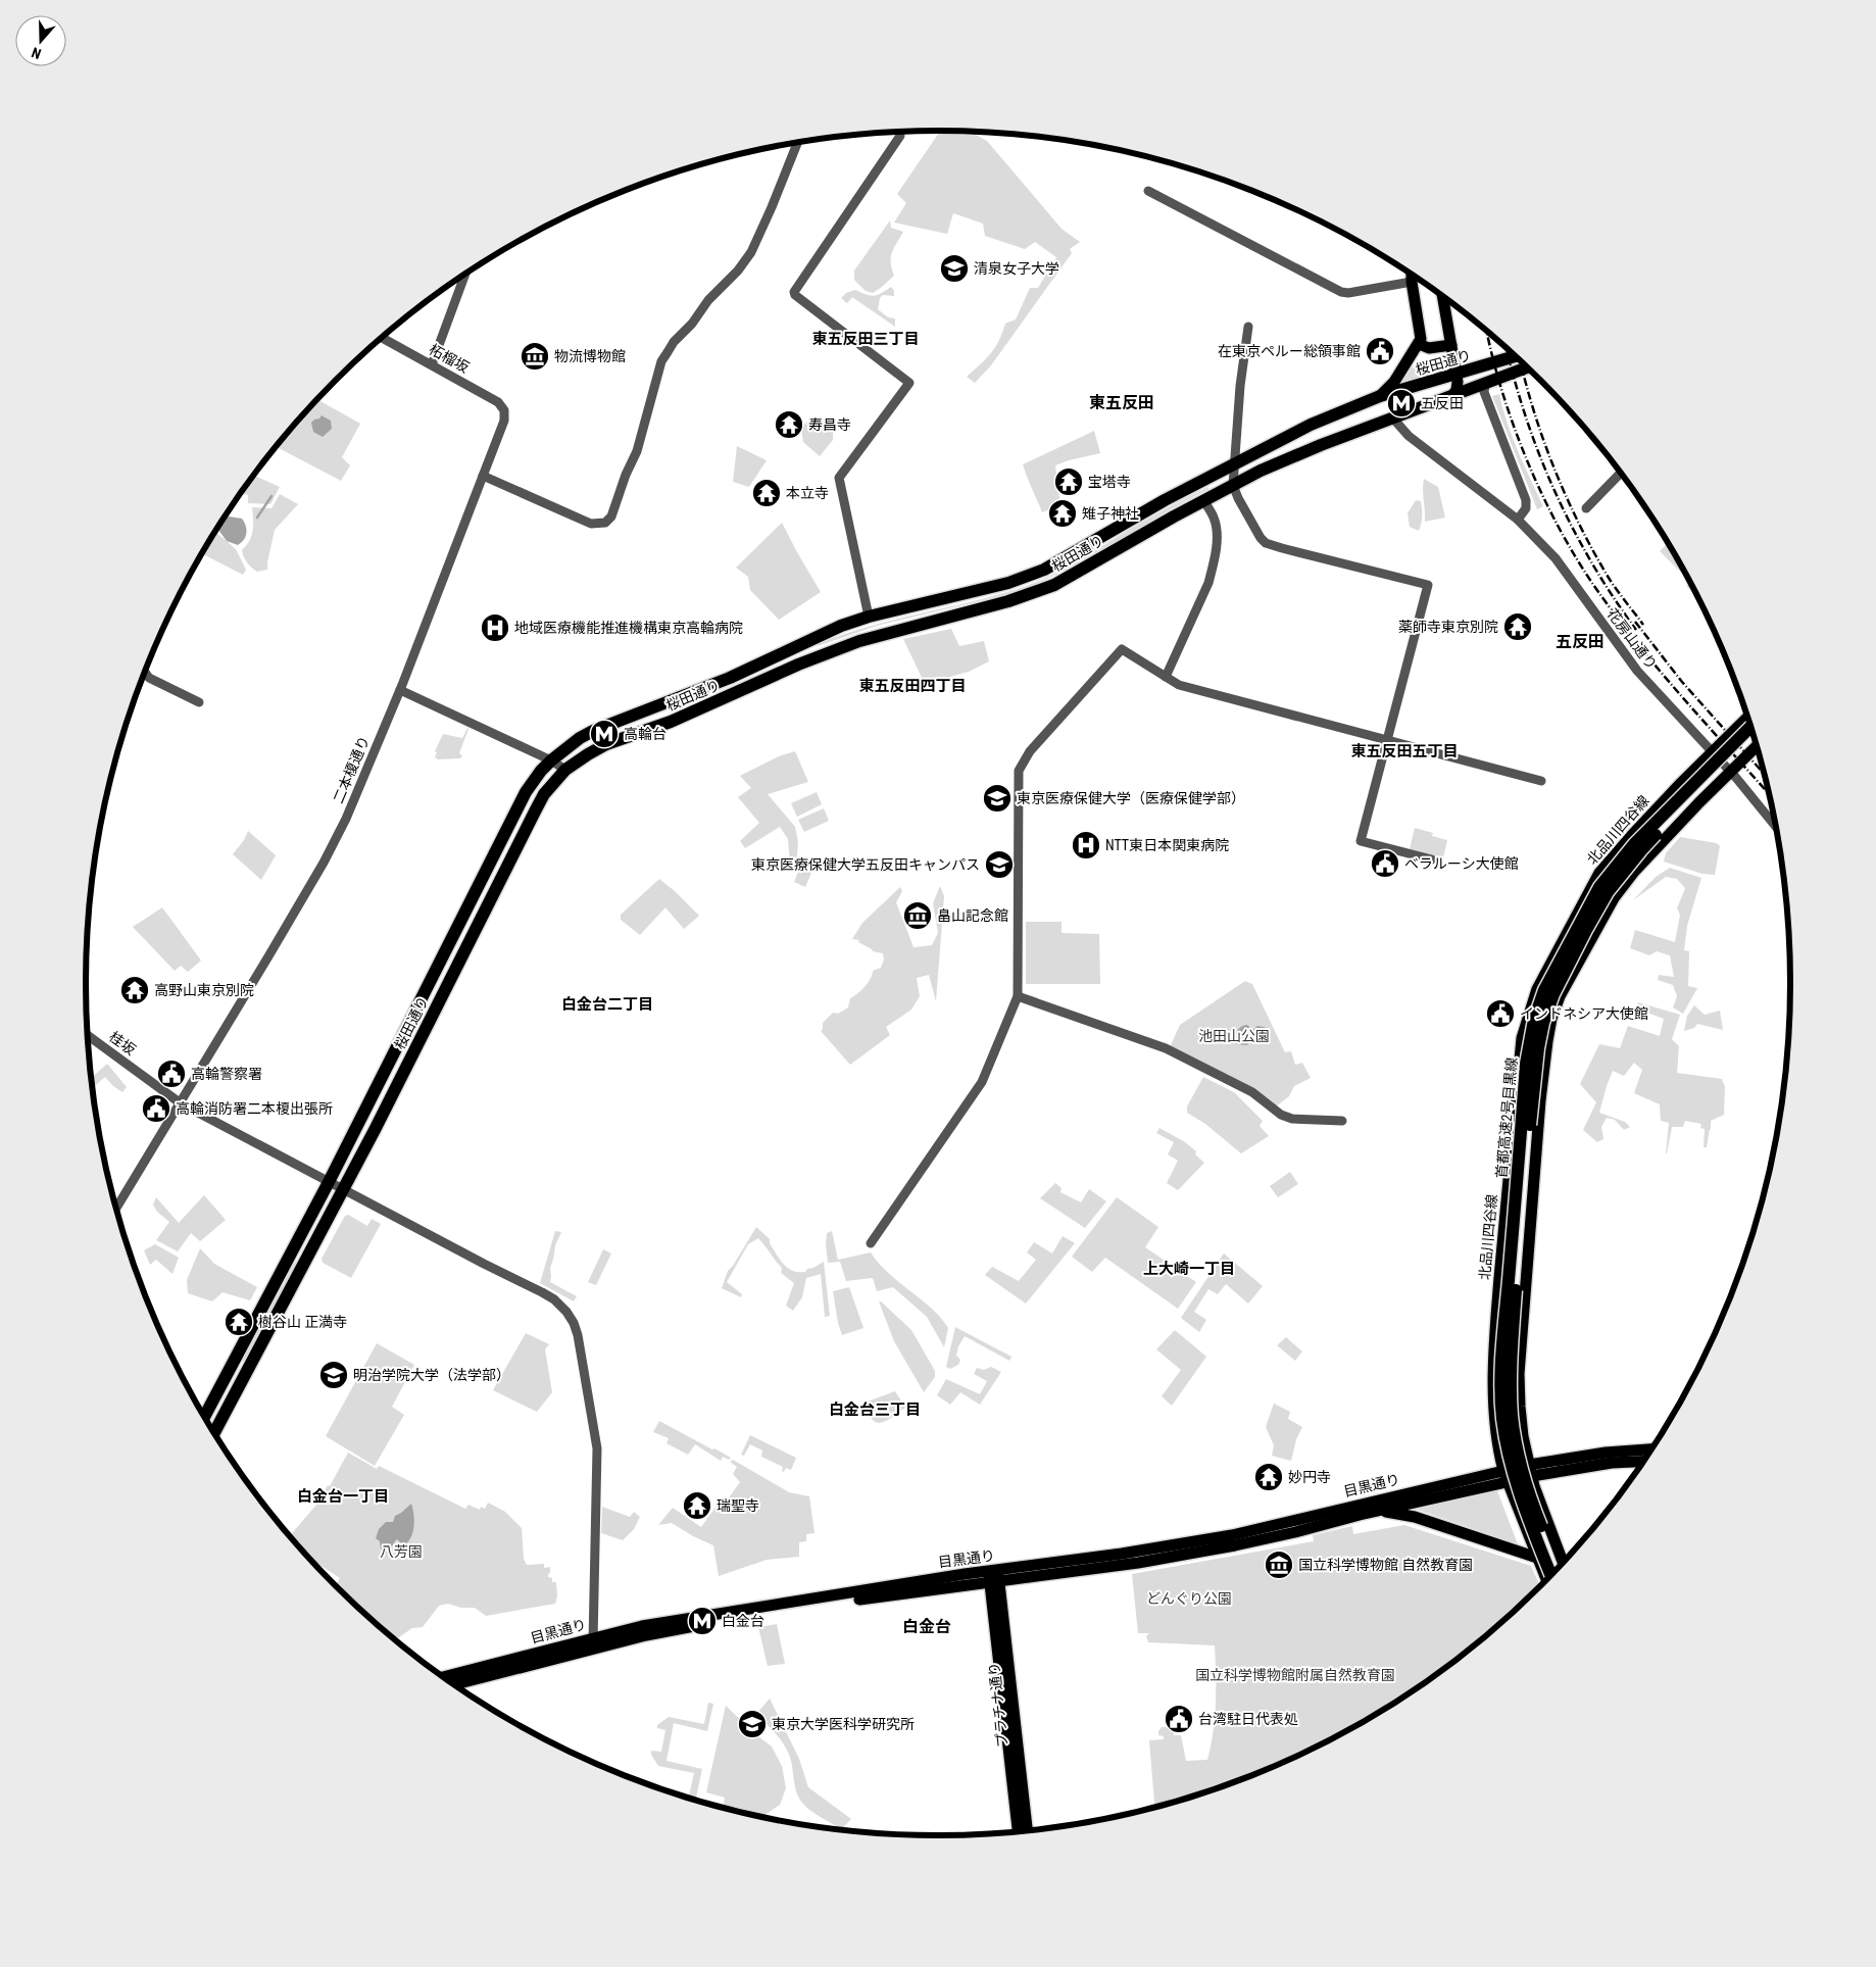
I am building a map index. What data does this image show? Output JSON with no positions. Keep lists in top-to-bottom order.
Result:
{
  "streets": {
    "highway": ["桜田通り", "首都高速2号目黒線"],
    "main road": ["北品川四谷線", "目黒通り", "プラチナ通り"],
    "street": [
      "柘榴坂",
      "花房山通り",
      "二本榎通り",
      "桂坂"
    ]
  },
  "crossings": [
    ["柘榴坂", "二本榎通り"],
    ["桜田通り", "花房山通り"],
    ["花房山通り", "北品川四谷線"],
    ["二本榎通り", "桂坂"],
    ["北品川四谷線", "目黒通り"],
    ["目黒通り", "プラチナ通り"]
  ],
  "districts": [
    "東五反田三丁目",
    "東五反田",
    "五反田",
    "東五反田四丁目",
    "東五反田五丁目",
    "白金台二丁目",
    "上大崎一丁目",
    "白金台三丁目",
    "白金台一丁目",
    "白金台"
  ],
  "parks": [
    "池田山公園",
    "八芳園",
    "どんぐり公園",
    "国立科学博物館附属自然教育園"
  ],
  "places": {
    "school or university": [
      "清泉女子大学",
      "東京医療保健大学（医療保健学部）",
      "東京医療保健大学五反田キャンパス",
      "明治学院大学（法学部）",
      "東京大学医科学研究所"
    ],
    "public building": [
      "在東京ペルー総領事館",
      "ベラルーシ大使館",
      "インドネシア大使館",
      "高輪警察署",
      "高輪消防署二本榎出張所",
      "台湾駐日代表処"
    ],
    "museum": ["物流博物館", "畠山記念館", "国立科学博物館 自然教育園"],
    "metro station": ["五反田", "高輪台", "白金台"],
    "temple": [
      "寿昌寺",
      "宝塔寺",
      "本立寺",
      "雉子神社",
      "薬師寺東京別院",
      "高野山東京別院",
      "樹谷山 正満寺",
      "妙円寺",
      "瑞聖寺"
    ],
    "hospital": ["地域医療機能推進機構東京高輪病院", "NTT東日本関東病院"]
  },
  "north": "bottom"
}
